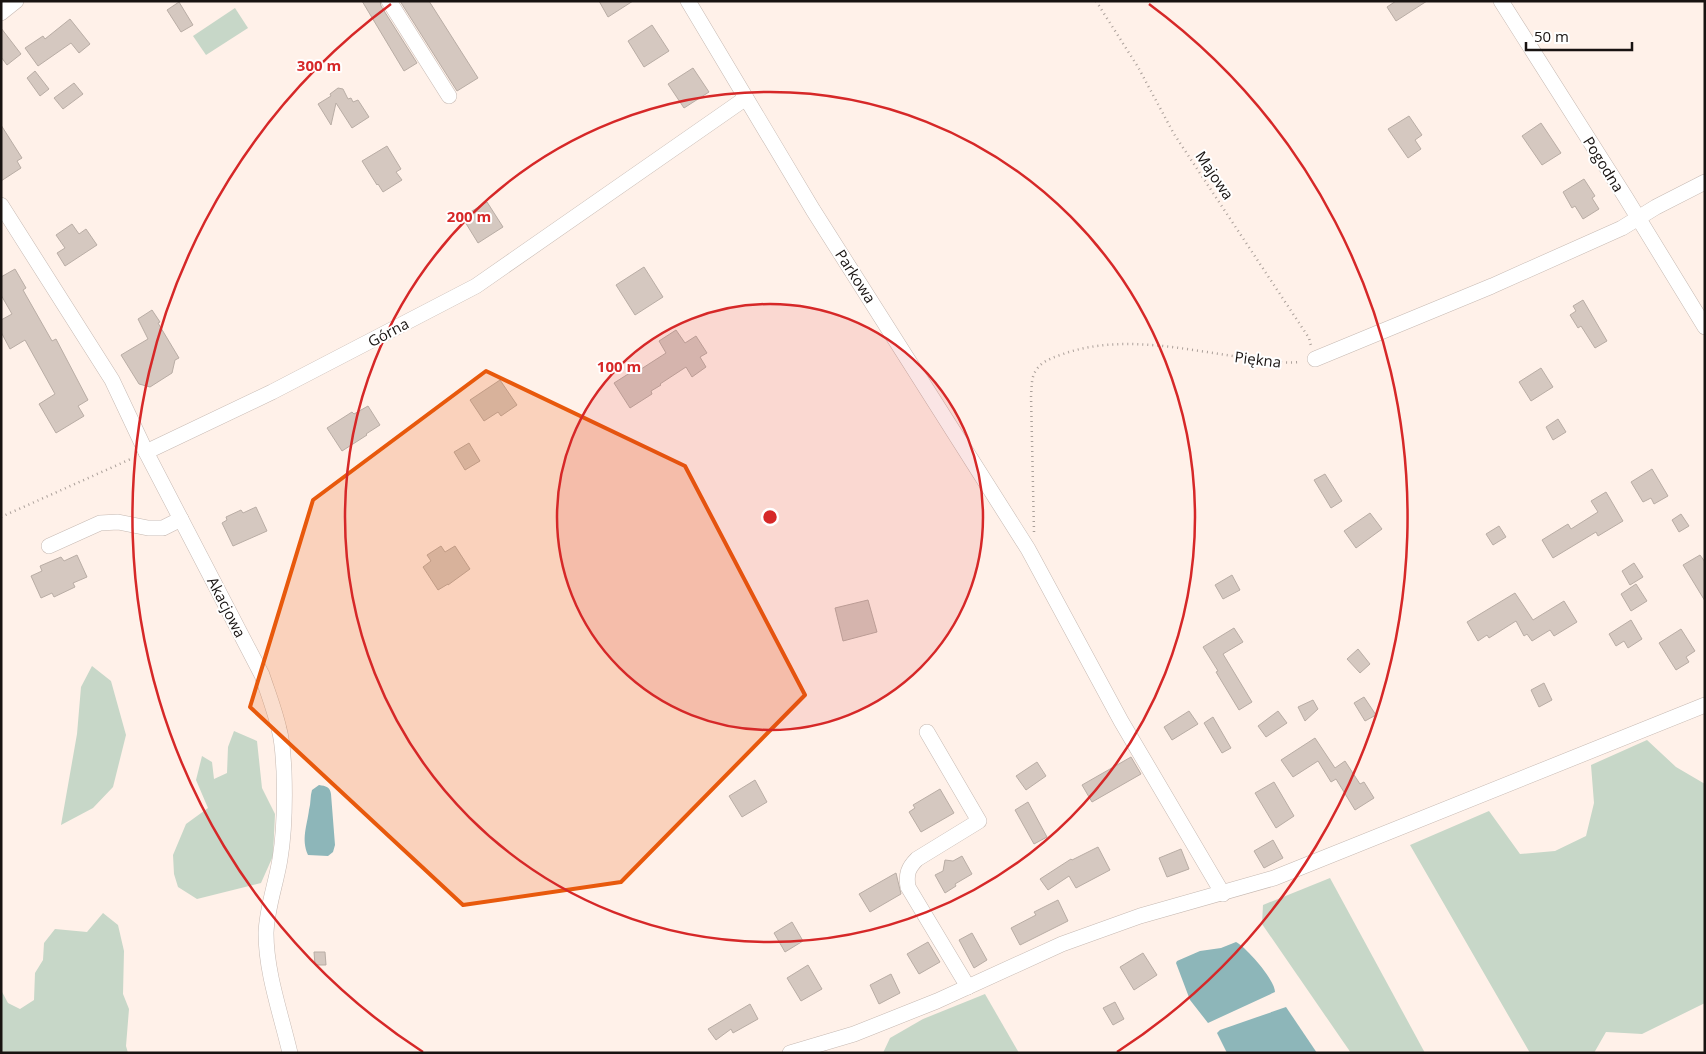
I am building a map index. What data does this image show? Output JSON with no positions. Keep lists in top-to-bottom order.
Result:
{
  "streets": {
    "street": [
      "Pogodna",
      "Parkowa",
      "Górna",
      "Akacjowa"
    ],
    "path": ["Majowa", "Piękna"]
  },
  "crossings": [
    ["Majowa", "Piękna"],
    ["Parkowa", "Górna"],
    ["Parkowa", "Piękna"],
    ["Górna", "Akacjowa"]
  ],
  "scale_bar": "50 m",
  "rings": ["300 m", "200 m", "100 m"]
}
